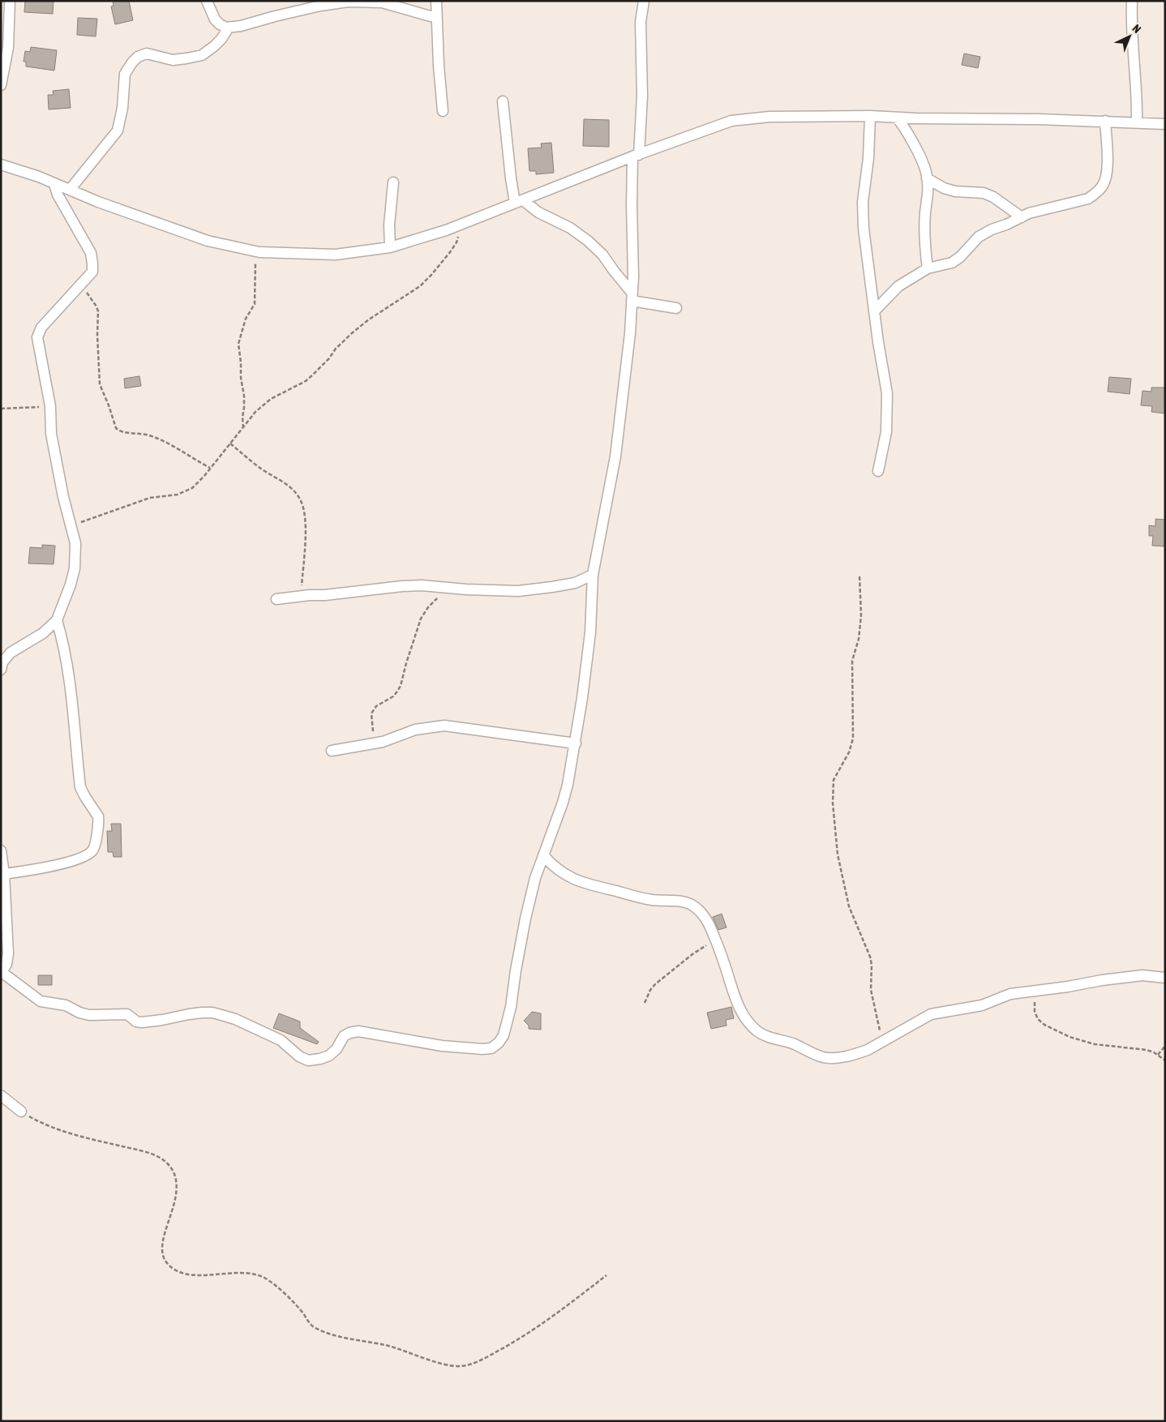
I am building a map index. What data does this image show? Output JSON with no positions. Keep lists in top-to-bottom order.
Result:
{
  "north": "top right"
}
